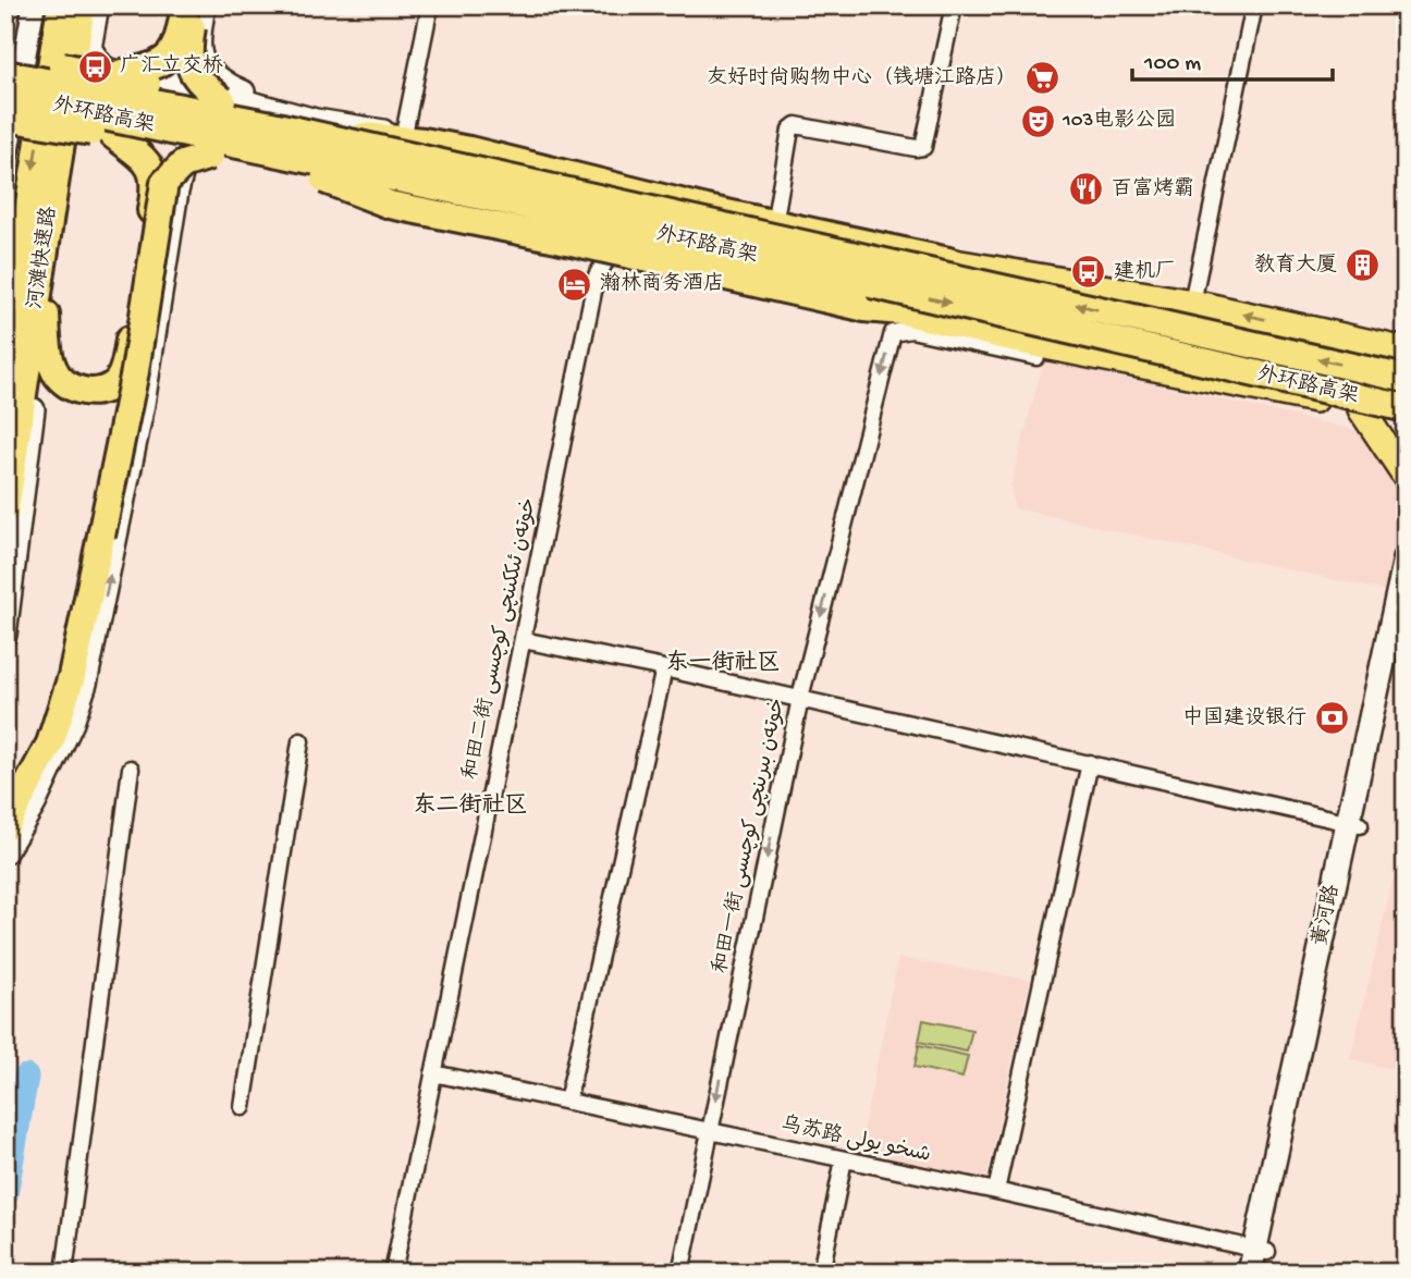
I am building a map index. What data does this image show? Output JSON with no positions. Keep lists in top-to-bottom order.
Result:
{
  "streets": {
    "highway": ["外环路高架", "河滩快速路"],
    "main road": ["黄河路"],
    "street": ["和田二街 خوتەن ئىككىنچى كوچىسى", "和田一街 خوتەن بىرىنچى كوچىسى", "乌苏路 شىخو يولى"]
  },
  "crossings": [
    ["和田二街 خوتەن ئىككىنچى كوچىسى", "乌苏路 شىخو يولى"],
    ["和田一街 خوتەن بىرىنچى كوچىسى", "乌苏路 شىخو يولى"],
    ["黄河路", "乌苏路 شىخو يولى"]
  ],
  "one_way": ["和田一街 خوتەن بىرىنچى كوچىسى"],
  "districts": ["东一街社区", "东二街社区"],
  "places": {
    "bus stop": ["广汇立交桥", "建机厂"],
    "supermarket": ["友好时尚购物中心（钱塘江路店）"],
    "theatre": ["103电影公园"],
    "restaurant": ["百富烤霸"],
    "building": ["教育大厦"],
    "hotel": ["瀚林商务酒店"],
    "bank": ["中国建设银行"]
  },
  "scale_bar": "100 m"
}
